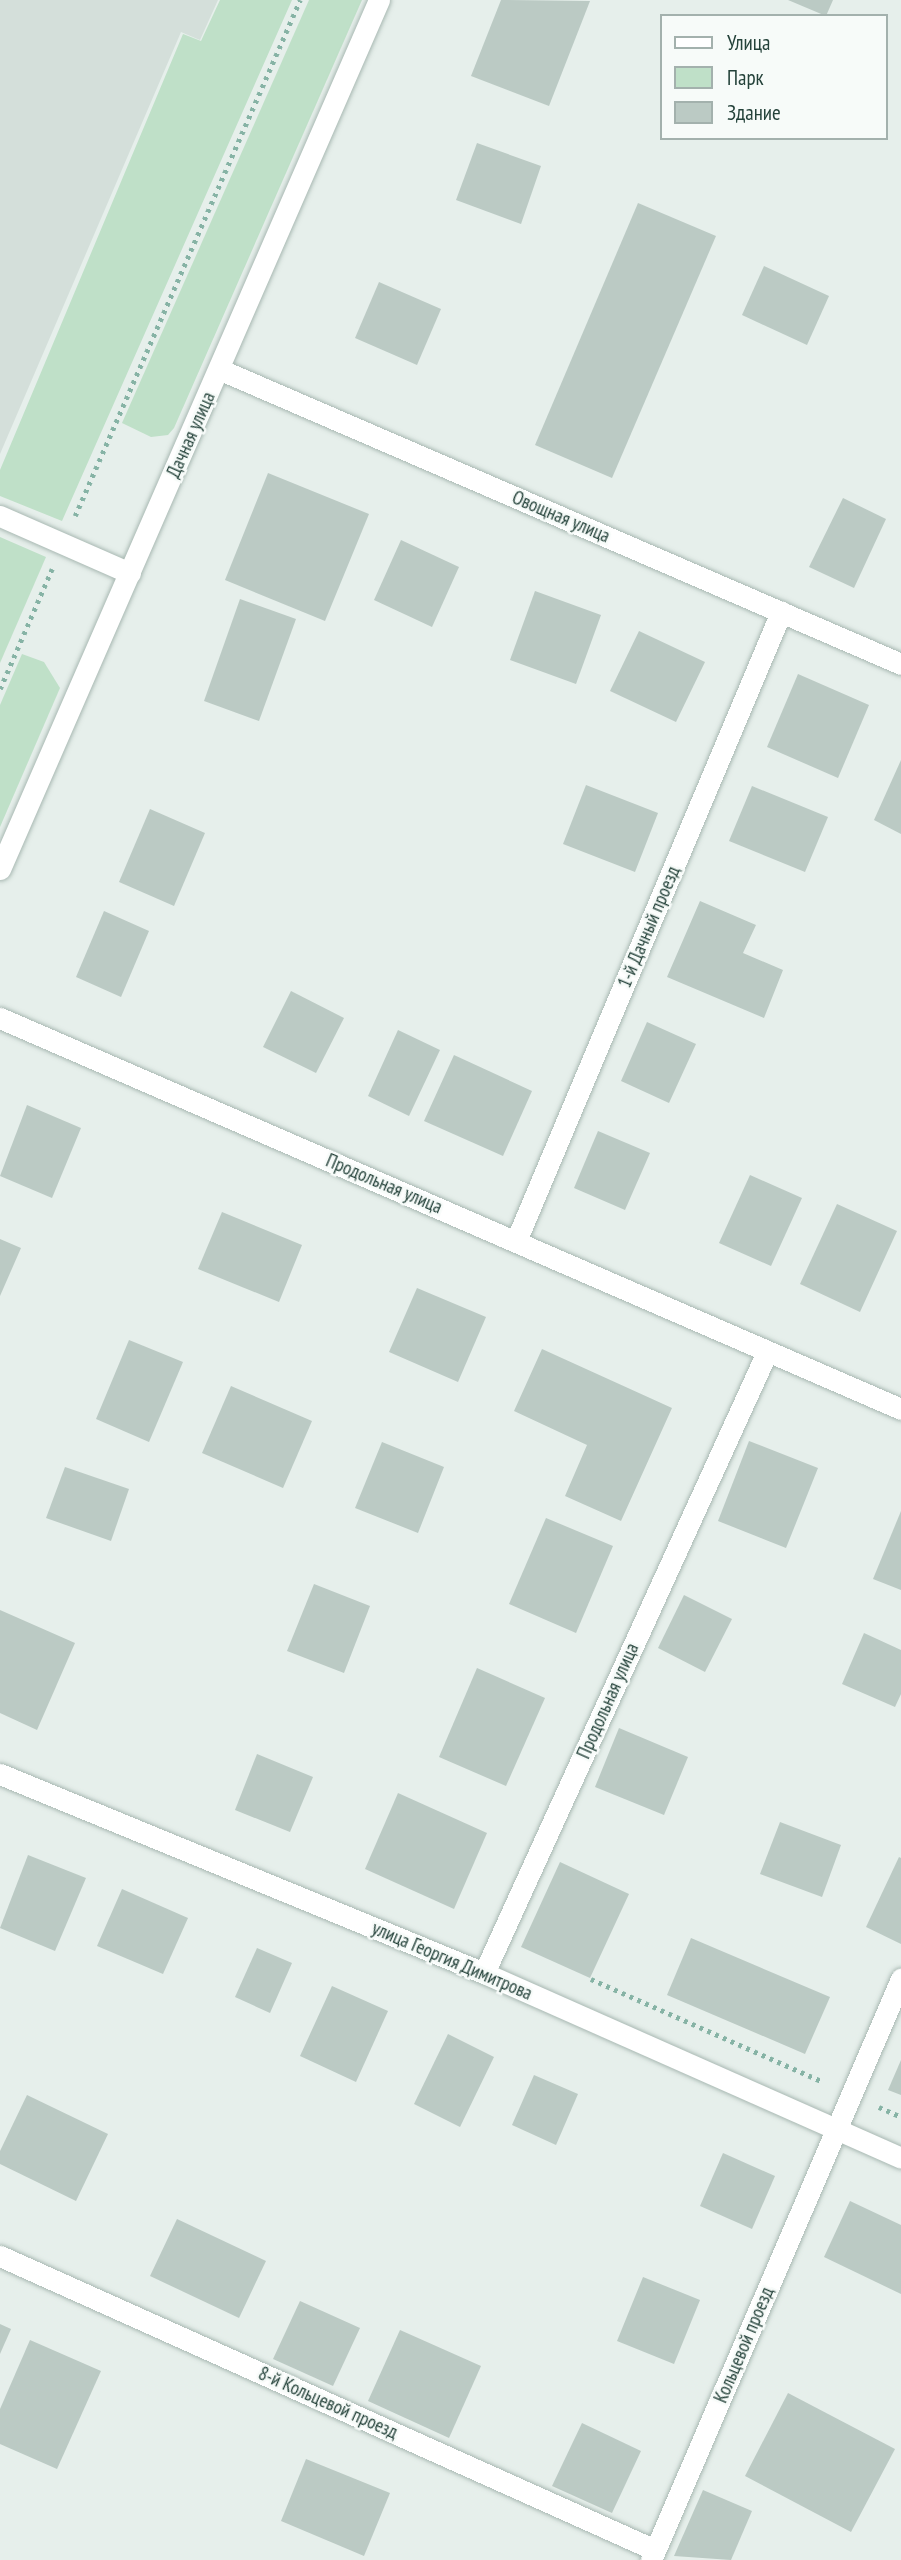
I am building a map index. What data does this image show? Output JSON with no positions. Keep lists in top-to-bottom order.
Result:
{
  "streets": {
    "street": [
      "Дачная улица",
      "Овощная улица",
      "1-й Дачный проезд",
      "Продольная улица",
      "улица Георгия Димитрова",
      "Кольцевой проезд",
      "8-й Кольцевой проезд"
    ]
  },
  "crossings": [
    ["Дачная улица", "Овощная улица"],
    ["Овощная улица", "1-й Дачный проезд"],
    ["1-й Дачный проезд", "Продольная улица"],
    ["Продольная улица", "улица Георгия Димитрова"],
    ["улица Георгия Димитрова", "Кольцевой проезд"],
    ["Кольцевой проезд", "8-й Кольцевой проезд"]
  ],
  "legend": ["Улица", "Парк", "Здание"]
}
